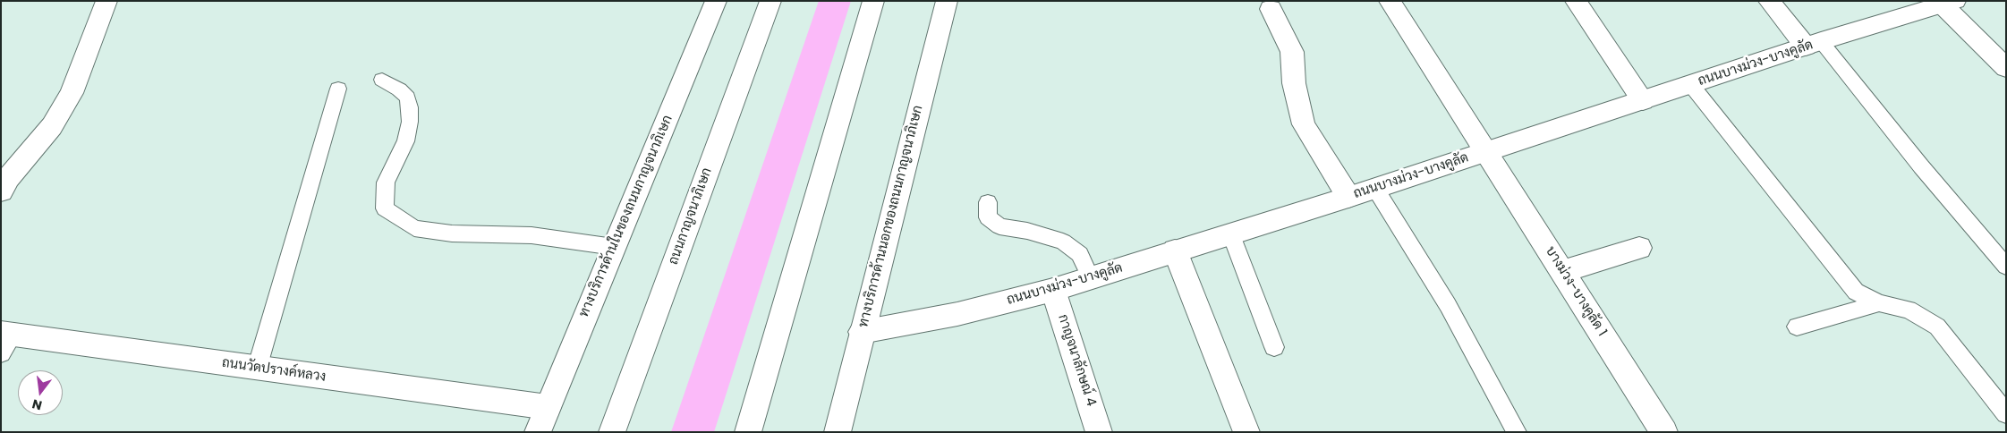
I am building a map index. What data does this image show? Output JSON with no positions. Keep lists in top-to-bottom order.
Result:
{
  "streets": {
    "main road": [
      "ถนนบางม่วง-บางคูลัด",
      "ทางบริการด้านในของถนนกาญจนาภิเษก",
      "ถนนกาญจนาภิเษก",
      "ทางบริการด้านนอกของถนนกาญจนาภิเษก",
      "บางม่วง-บางคูลัด 1",
      "กาญจนาลักษณ์ 4",
      "ถนนวัดปรางค์หลวง"
    ]
  },
  "crossings": [
    ["ถนนบางม่วง-บางคูลัด", "ทางบริการด้านนอกของถนนกาญจนาภิเษก"],
    ["ถนนบางม่วง-บางคูลัด", "บางม่วง-บางคูลัด 1"],
    ["ถนนบางม่วง-บางคูลัด", "กาญจนาลักษณ์ 4"],
    ["ทางบริการด้านในของถนนกาญจนาภิเษก", "ถนนวัดปรางค์หลวง"]
  ],
  "north": "bottom"
}
